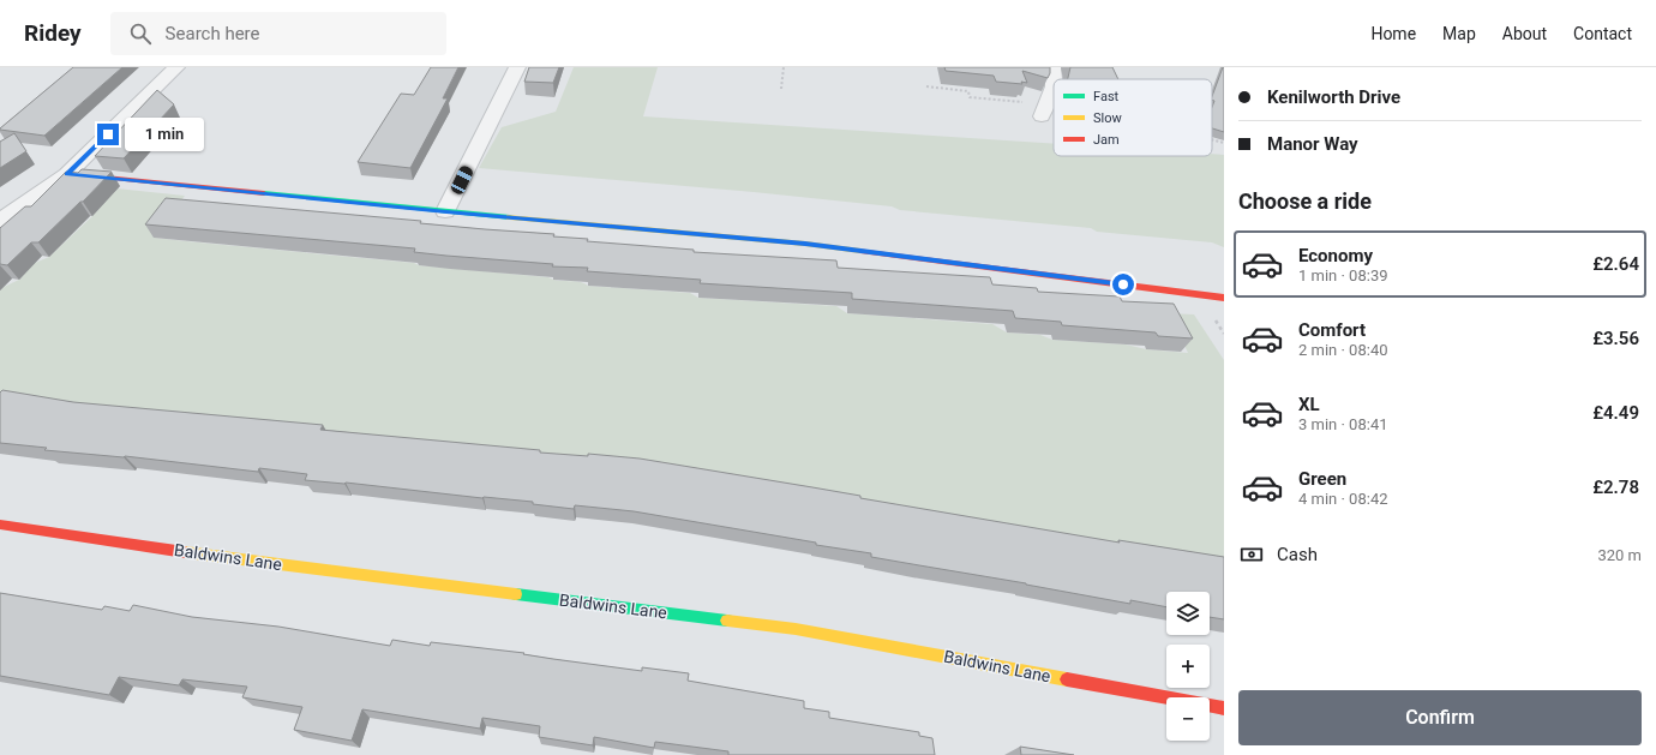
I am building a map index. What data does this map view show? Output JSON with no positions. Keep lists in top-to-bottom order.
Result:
{
  "streets": {
    "street": ["Baldwins Lane"]
  },
  "legend": ["Fast", "Slow", "Jam"],
  "page": {
    "header": "Ridey",
    "search": "Search here",
    "nav": [
      "Home",
      "Map",
      "About",
      "Contact"
    ],
    "banner": ["Kenilworth Drive", "Manor Way"],
    "bubble": "1 min",
    "heading": "Choose a ride",
    "list": [
      {
        "name": "Economy",
        "note": "1 min · 08:39",
        "value": "£2.64"
      },
      {
        "name": "Comfort",
        "note": "2 min · 08:40",
        "value": "£3.56"
      },
      {
        "name": "XL",
        "note": "3 min · 08:41",
        "value": "£4.49"
      },
      {
        "name": "Green",
        "note": "4 min · 08:42",
        "value": "£2.78"
      }
    ],
    "pay": ["Cash", "320 m"],
    "map_buttons": ["+", "−"],
    "buttons": "Confirm"
  }
}
